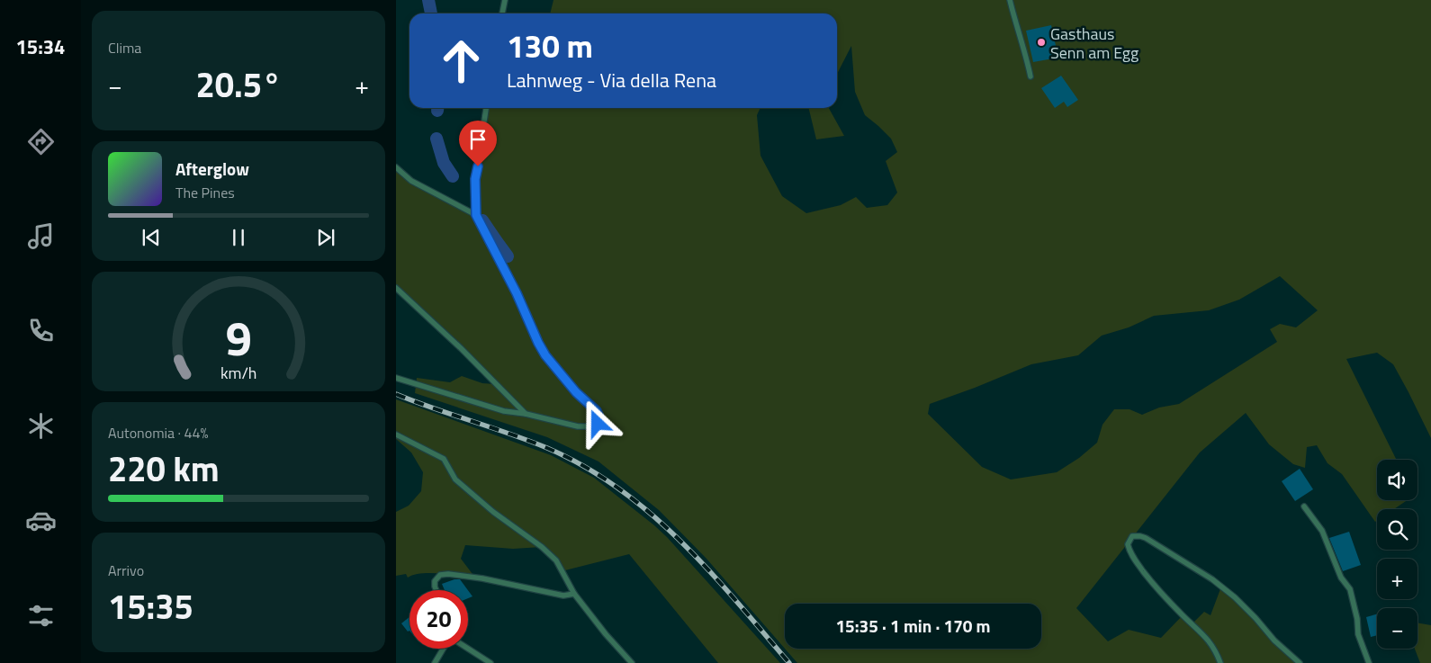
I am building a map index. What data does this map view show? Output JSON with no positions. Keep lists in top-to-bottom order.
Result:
{
  "places": ["Gasthaus Senn am Egg"],
  "page": {
    "tabs": "15:34",
    "tile": [
      "Clima",
      ["Autonomia · 44%", "220 km"],
      ["Arrivo", "15:35"]
    ],
    "turn": ["130 m", "Lahnweg - Via della Rena"],
    "heat": ["−", "20.5°", "+"],
    "song": ["Afterglow", "The Pines"],
    "map_buttons": ["+", "−"],
    "limit": "20",
    "trip": "15:35 · 1 min · 170 m",
    "gauge": ["9", "km/h"]
  }
}
